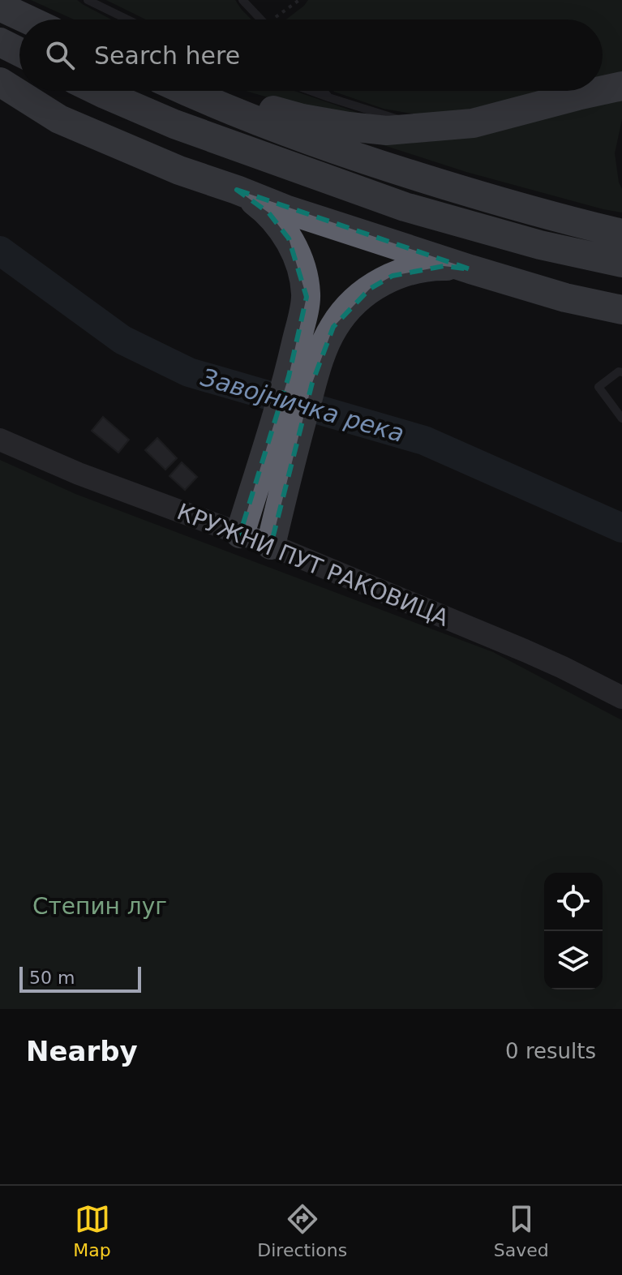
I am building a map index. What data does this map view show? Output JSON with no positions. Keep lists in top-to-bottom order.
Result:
{
  "streets": {
    "main road": ["КРУЖНИ ПУТ РАКОВИЦА"]
  },
  "water": ["Завојничка река"],
  "parks": ["Степин луг"],
  "scale_bar": "50 m",
  "page": {
    "search": "Search here",
    "scale": "50 m",
    "heading": ["Nearby", "0 results"],
    "nav": ["Map", "Directions", "Saved"]
  }
}
